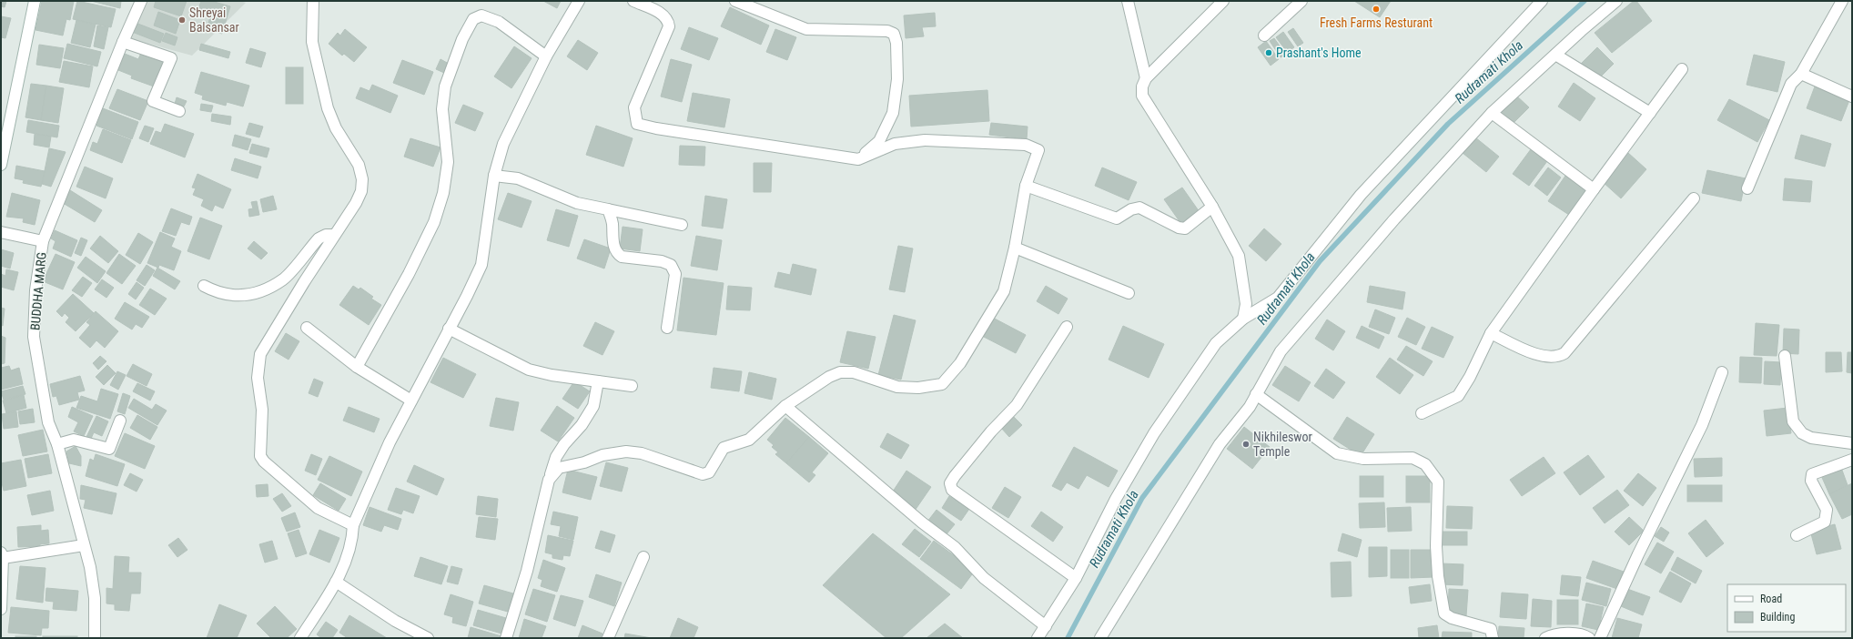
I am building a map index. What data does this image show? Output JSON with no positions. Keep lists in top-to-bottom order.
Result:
{
  "streets": {
    "street": ["BUDDHA MARG"]
  },
  "water": ["Rudramati Khola"],
  "places": [
    "Fresh Farms Resturant",
    "Shreyai Balsansar",
    "Prashant's Home",
    "Nikhileswor Temple"
  ],
  "legend": ["Road", "Building"]
}
